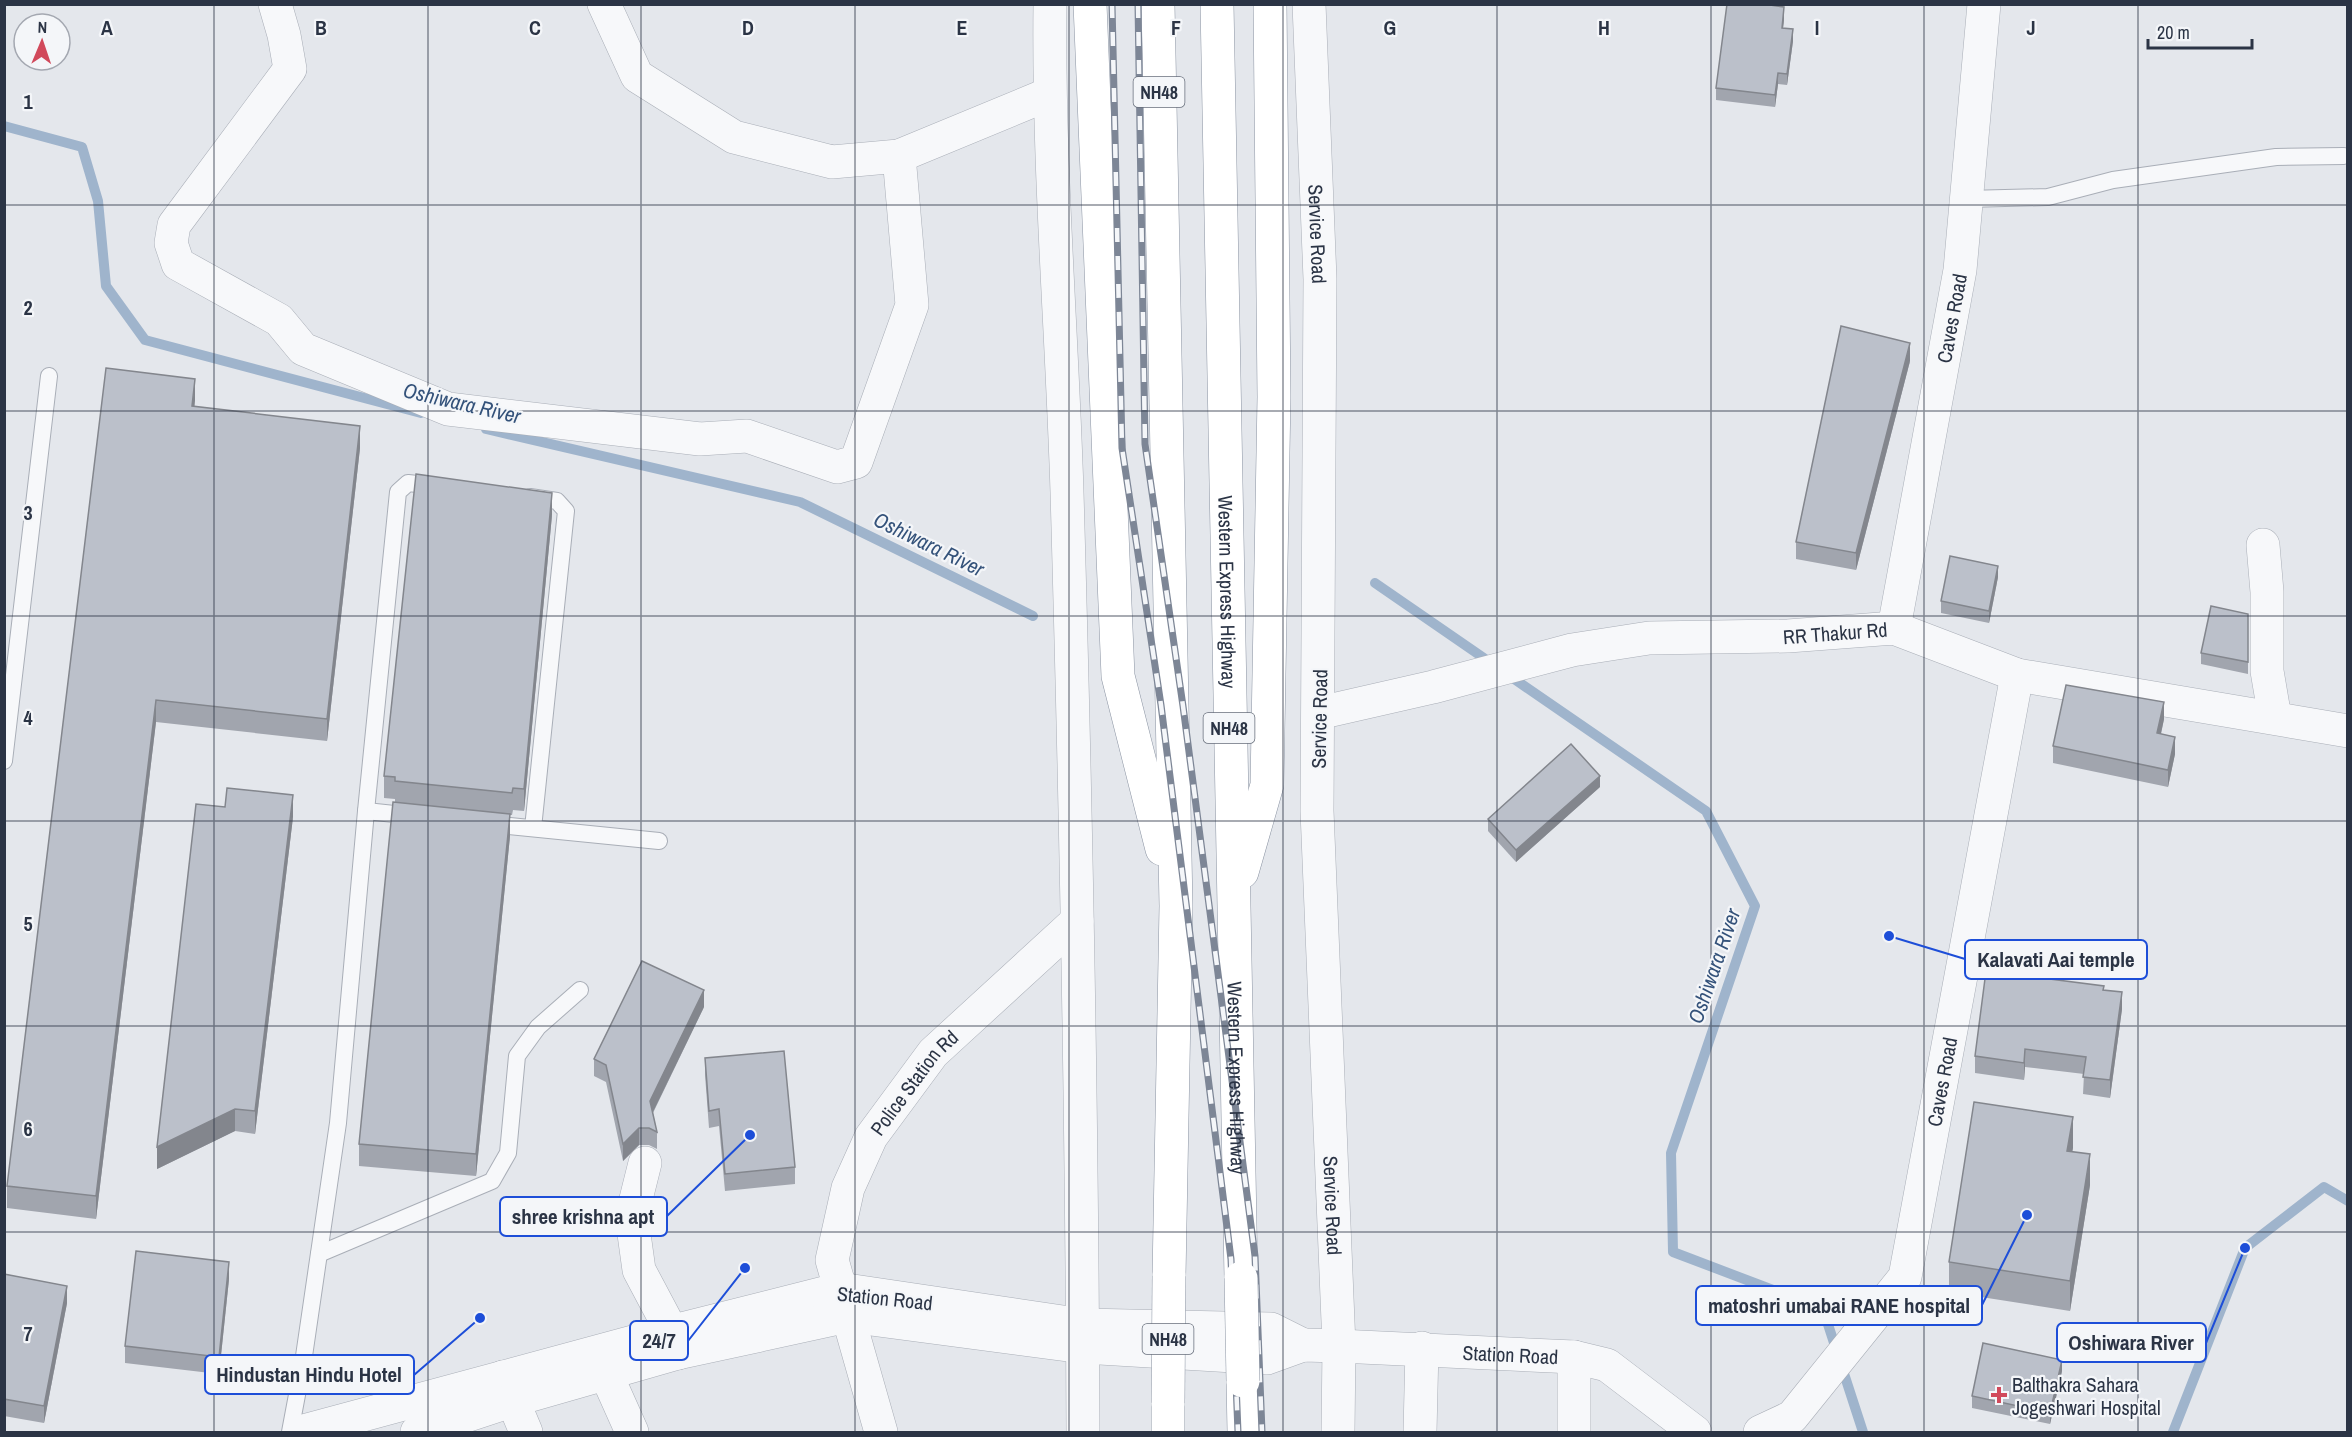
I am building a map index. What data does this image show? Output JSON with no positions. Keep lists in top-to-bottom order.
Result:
{
  "streets": {
    "highway": ["NH48", "Western Express Highway"],
    "street": [
      "Service Road",
      "Caves Road",
      "RR Thakur Rd",
      "Police Station Rd",
      "Station Road"
    ]
  },
  "crossings": [
    ["Service Road", "RR Thakur Rd"],
    ["Service Road", "Station Road"],
    ["Caves Road", "RR Thakur Rd"],
    ["Police Station Rd", "Station Road"]
  ],
  "water": ["Oshiwara River"],
  "places": {
    "other": [
      "Kalavati Aai temple",
      "shree krishna apt",
      "matoshri umabai RANE hospital",
      "Oshiwara River",
      "24/7",
      "Hindustan Hindu Hotel"
    ],
    "health": ["Balthakra Sahara Jogeshwari Hospital"]
  },
  "scale_bar": "20 m",
  "north": "top",
  "grid": {
    "columns": [
      "A",
      "B",
      "C",
      "D",
      "E",
      "F",
      "G",
      "H",
      "I",
      "J"
    ],
    "rows": [
      "1",
      "2",
      "3",
      "4",
      "5",
      "6",
      "7"
    ]
  }
}
